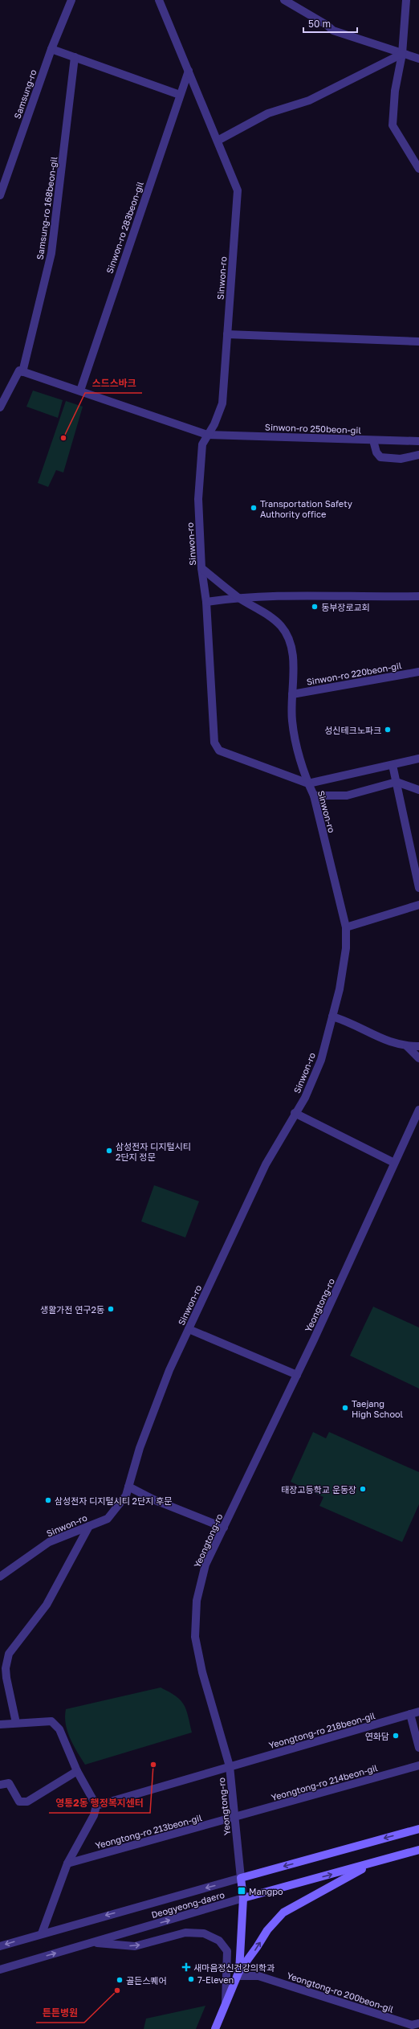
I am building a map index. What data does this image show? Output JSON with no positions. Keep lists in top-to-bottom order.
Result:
{
  "streets": {
    "main road": ["Yeongtong-ro", "Deogyeong-daero"],
    "street": [
      "Samsung-ro",
      "Samsung-ro 168beon-gil",
      "Sinwon-ro 283beon-gil",
      "Sinwon-ro",
      "Sinwon-ro 250beon-gil",
      "Sinwon-ro 220beon-gil",
      "Yeongtong-ro 218beon-gil",
      "Yeongtong-ro 214beon-gil",
      "Yeongtong-ro 213beon-gil",
      "Yeongtong-ro 200beon-gil"
    ]
  },
  "crossings": [
    ["Samsung-ro 168beon-gil", "Sinwon-ro 250beon-gil"],
    ["Sinwon-ro 283beon-gil", "Sinwon-ro"],
    ["Sinwon-ro 283beon-gil", "Sinwon-ro 250beon-gil"],
    ["Sinwon-ro", "Sinwon-ro 250beon-gil"],
    ["Sinwon-ro", "Sinwon-ro 220beon-gil"],
    ["Yeongtong-ro", "Yeongtong-ro 218beon-gil"],
    ["Yeongtong-ro", "Yeongtong-ro 214beon-gil"],
    ["Yeongtong-ro", "Yeongtong-ro 213beon-gil"],
    ["Yeongtong-ro", "Deogyeong-daero"],
    ["Yeongtong-ro", "Yeongtong-ro 200beon-gil"],
    ["Yeongtong-ro 214beon-gil", "Yeongtong-ro 213beon-gil"]
  ],
  "places": {
    "other": [
      "스드스바크",
      "Transportation Safety Authority office",
      "동부장로교회",
      "성신테크노파크",
      "삼성전자 디지털시티 2단지 정문",
      "생활가전 연구2동",
      "Taejang High School",
      "태장고등학교 운동장",
      "삼성전자 디지털시티 2단지 후문",
      "연화담",
      "영통2동 행정복지센터",
      "7-Eleven",
      "골든스퀘어",
      "튼튼병원"
    ],
    "transit": ["Mangpo"],
    "health": ["새마음정신건강의학과"]
  },
  "scale_bar": "50 m"
}
